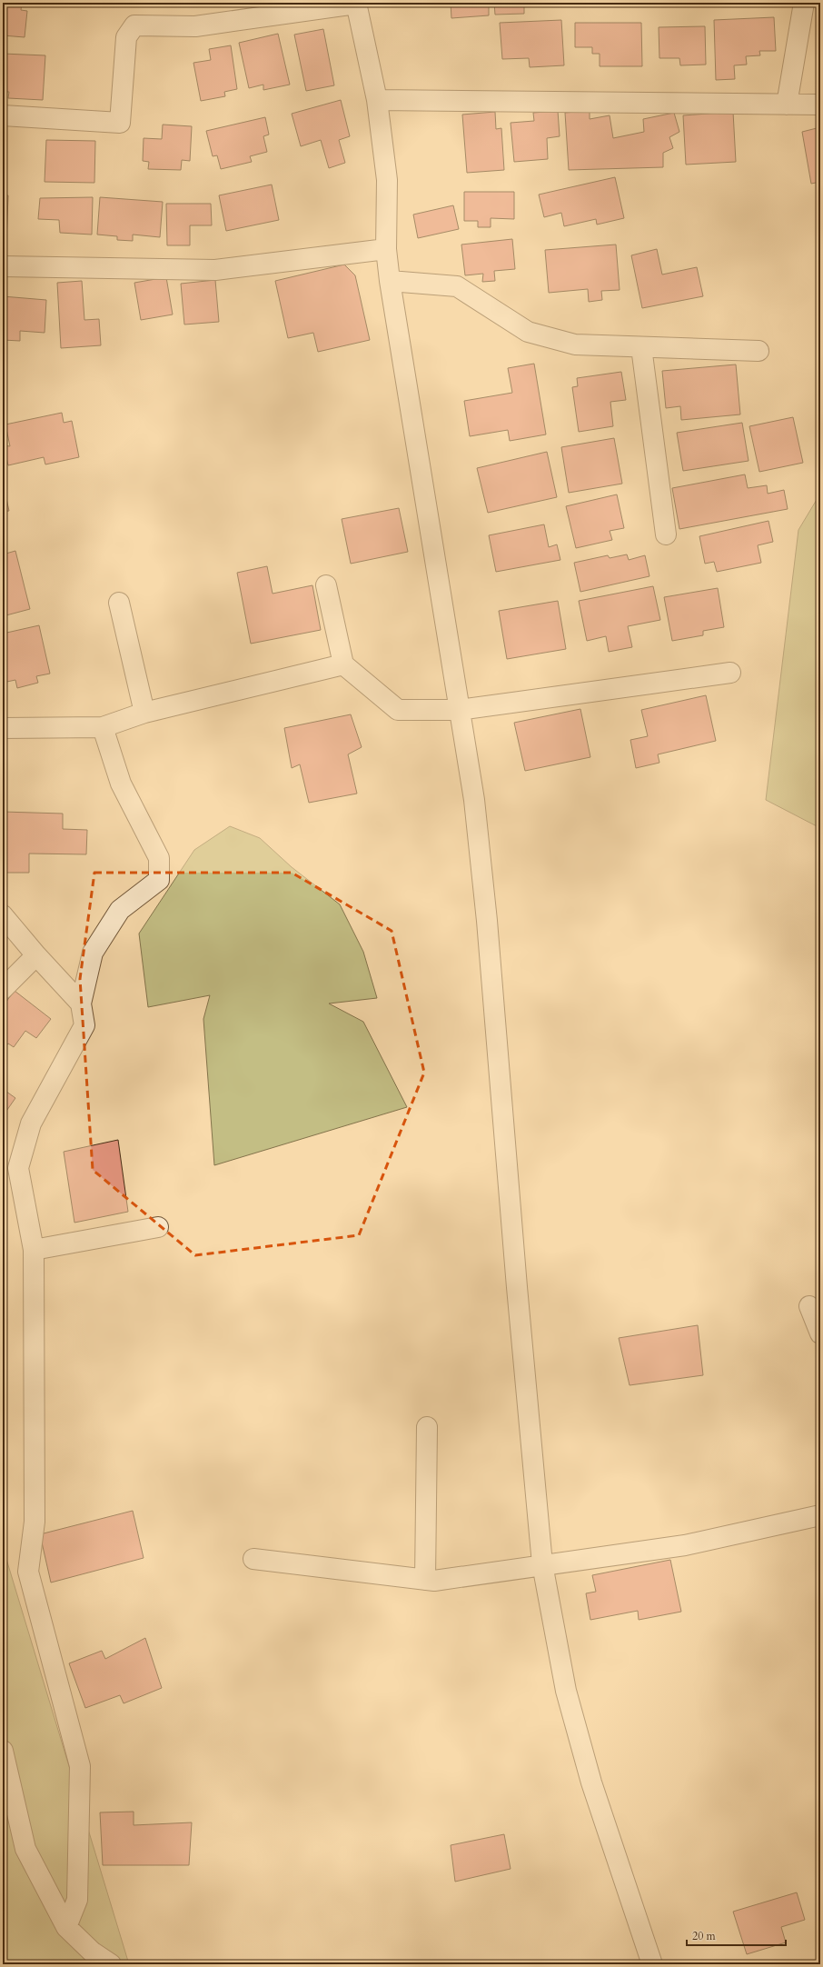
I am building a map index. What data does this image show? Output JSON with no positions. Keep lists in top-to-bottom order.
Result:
{
  "scale_bar": "20 m"
}
